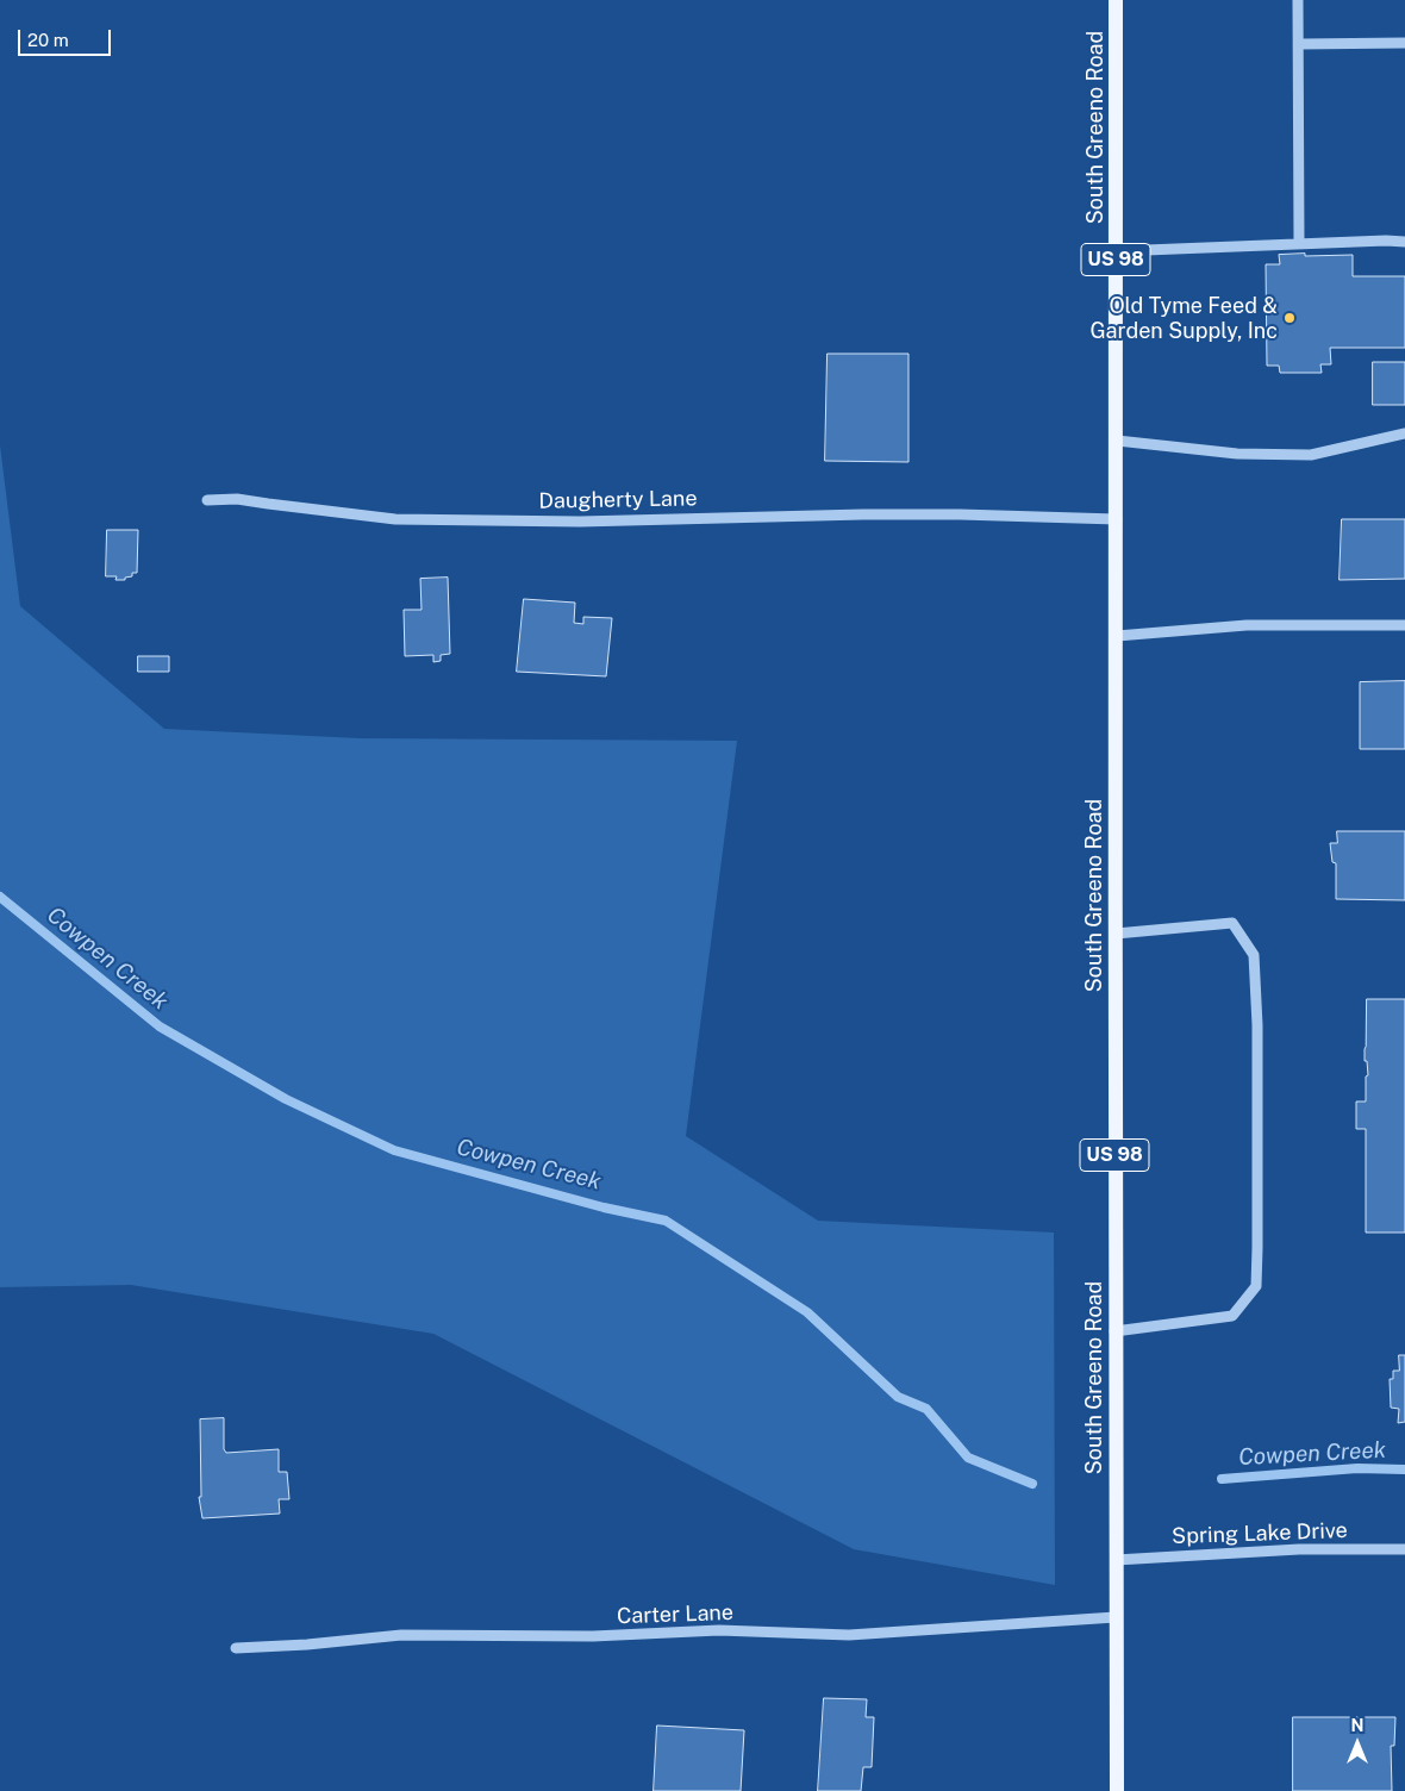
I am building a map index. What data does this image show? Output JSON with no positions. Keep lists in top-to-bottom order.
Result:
{
  "streets": {
    "main road": ["South Greeno Road", "US 98"],
    "street": ["Daugherty Lane", "Spring Lake Drive", "Carter Lane"]
  },
  "crossings": [
    ["South Greeno Road", "Daugherty Lane"],
    ["South Greeno Road", "Spring Lake Drive"],
    ["South Greeno Road", "Carter Lane"]
  ],
  "water": ["Cowpen Creek"],
  "places": ["Old Tyme Feed & Garden Supply, Inc"],
  "scale_bar": "20 m",
  "north": "top"
}
